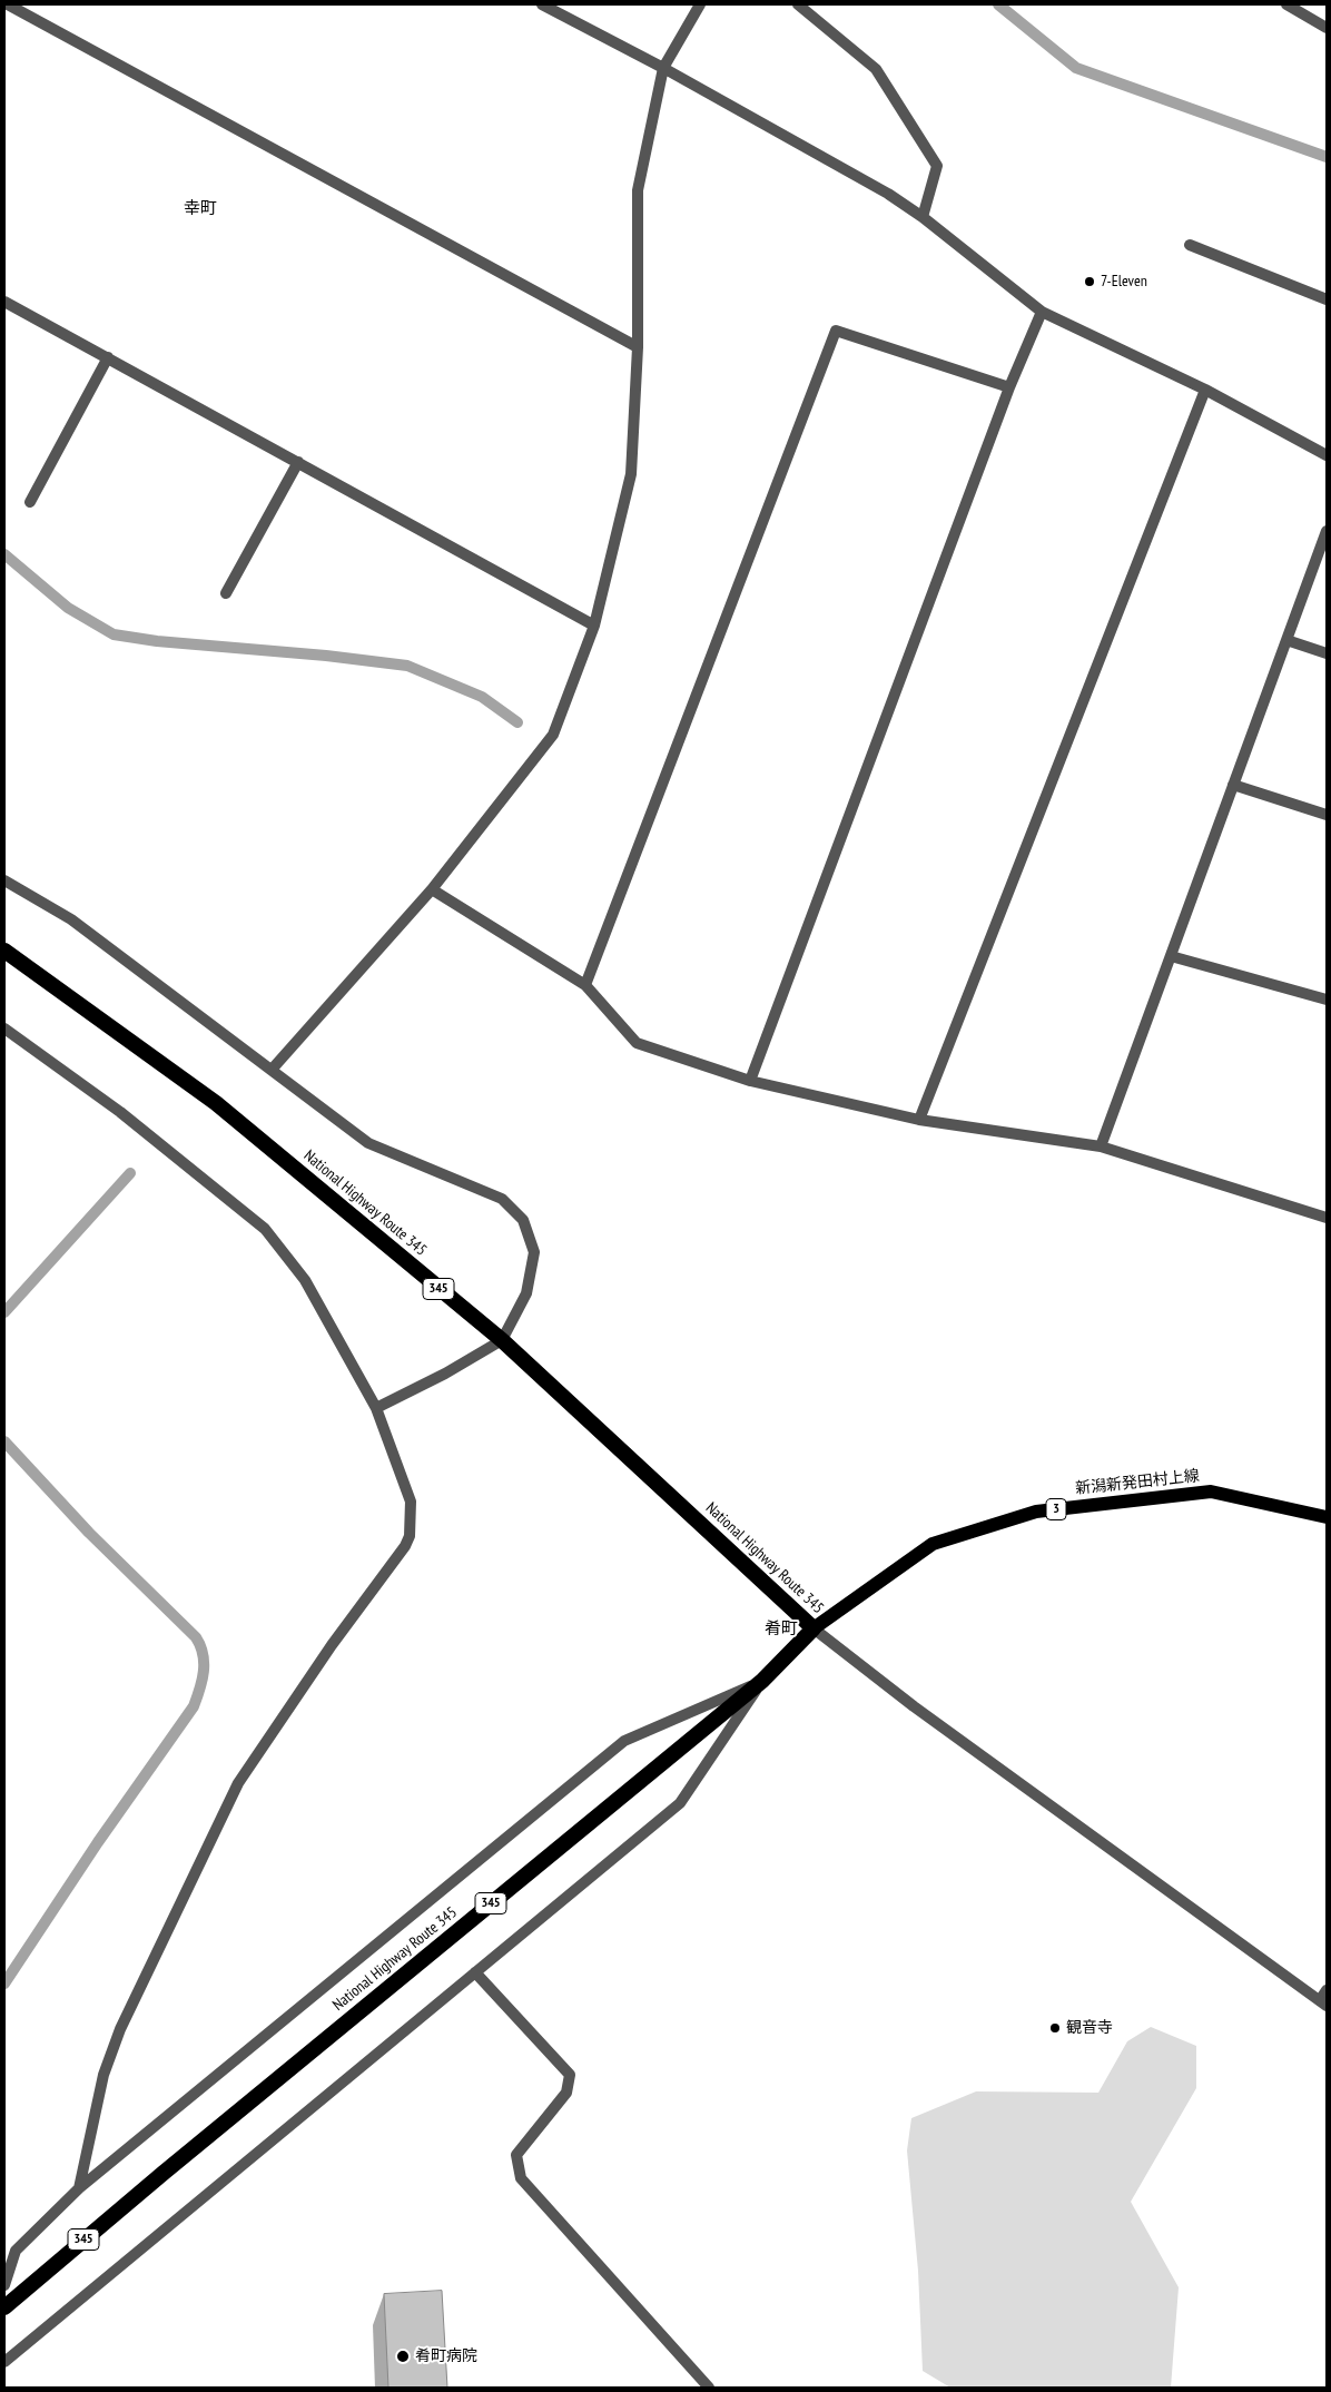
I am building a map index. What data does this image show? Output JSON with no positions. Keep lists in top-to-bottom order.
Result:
{
  "streets": {
    "highway": ["National Highway Route 345", "345"],
    "main road": ["新潟新発田村上線", "3"]
  },
  "crossings": [
    ["National Highway Route 345", "新潟新発田村上線"]
  ],
  "districts": ["幸町", "肴町"],
  "places": ["7-Eleven", "観音寺", "肴町病院"]
}
